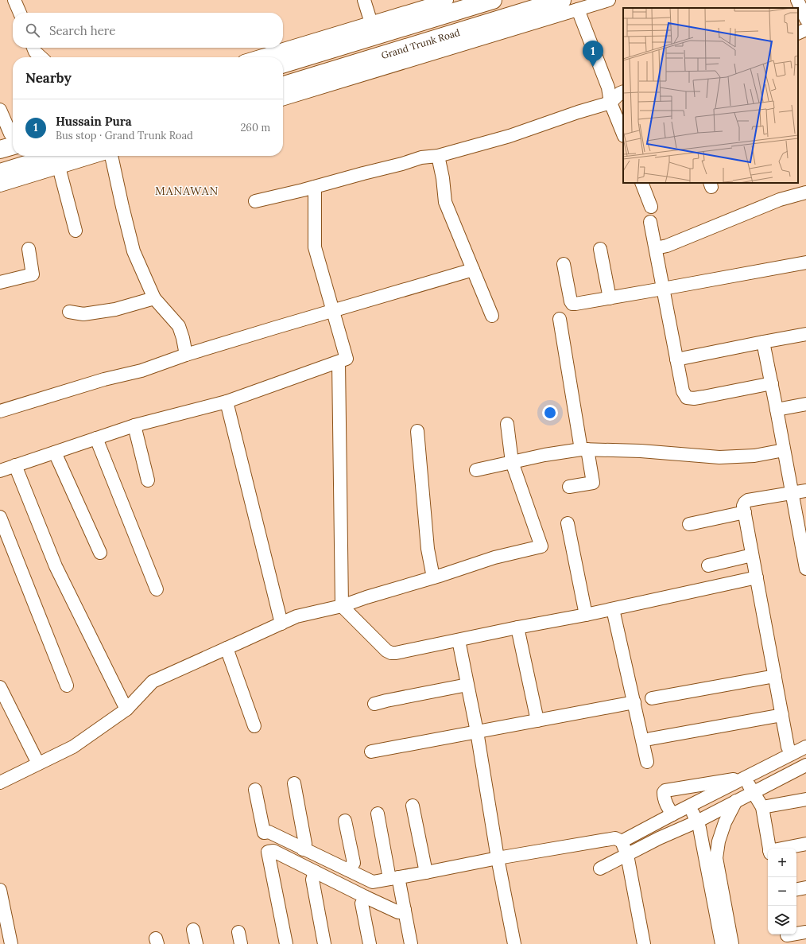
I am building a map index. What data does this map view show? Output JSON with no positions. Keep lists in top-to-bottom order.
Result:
{
  "streets": {
    "highway": ["Grand Trunk Road"]
  },
  "districts": ["MANAWAN"],
  "page": {
    "search": "Search here",
    "pins": "1",
    "heading": "Nearby",
    "list": [
      {
        "mark": "1",
        "name": "Hussain Pura",
        "note": "Bus stop · Grand Trunk Road",
        "value": "260 m"
      }
    ],
    "map_buttons": ["+", "−"]
  }
}
